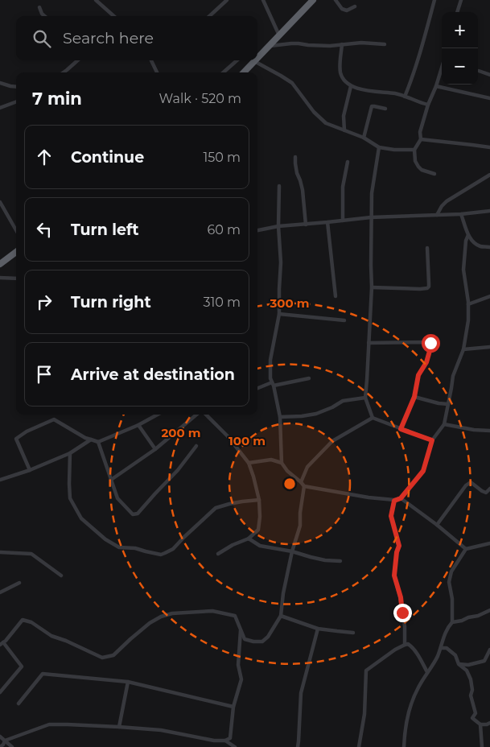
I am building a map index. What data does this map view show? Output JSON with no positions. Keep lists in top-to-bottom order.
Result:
{
  "page": {
    "map_buttons": ["+", "−"],
    "search": "Search here",
    "heading": ["7 min", "Walk · 520 m"],
    "list": [
      ["Continue", "150 m"],
      ["Turn left", "60 m"],
      ["Turn right", "310 m"],
      "Arrive at destination"
    ]
  },
  "rings": ["300 m", "200 m", "100 m"]
}
